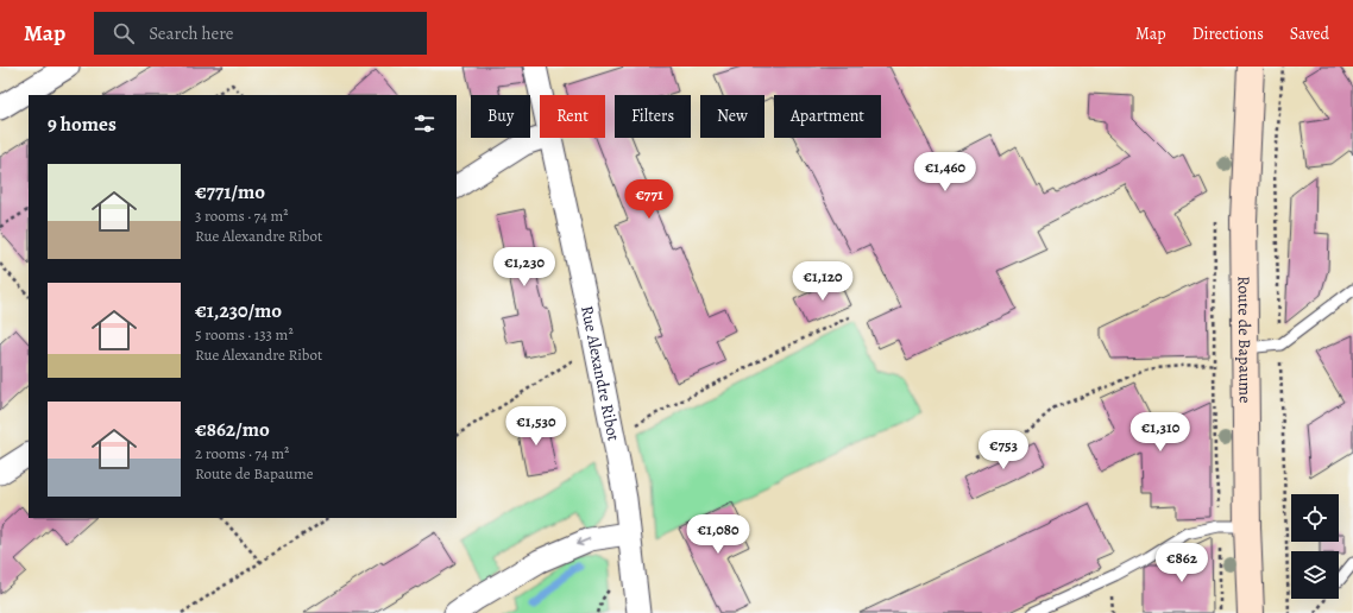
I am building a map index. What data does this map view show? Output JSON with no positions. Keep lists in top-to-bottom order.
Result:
{
  "streets": {
    "main road": ["Route de Bapaume"],
    "street": ["Rue Alexandre Ribot"]
  },
  "page": {
    "header": "Map",
    "search": "Search here",
    "nav": ["Map", "Directions", "Saved"],
    "chip": [
      "Buy",
      "Rent",
      "Filters",
      "New",
      "Apartment"
    ],
    "heading": "9 homes",
    "price": [
      "€1,460",
      "€771",
      "€1,230",
      "€1,120",
      "€1,530",
      "€1,310",
      "€753",
      "€1,080",
      "€862"
    ],
    "list": [
      {
        "name": "€771/mo",
        "note": "3 rooms · 74 m² · Rue Alexandre Ribot"
      },
      {
        "name": "€1,230/mo",
        "note": "5 rooms · 133 m² · Rue Alexandre Ribot"
      },
      {
        "name": "€862/mo",
        "note": "2 rooms · 74 m² · Route de Bapaume"
      }
    ]
  }
}
